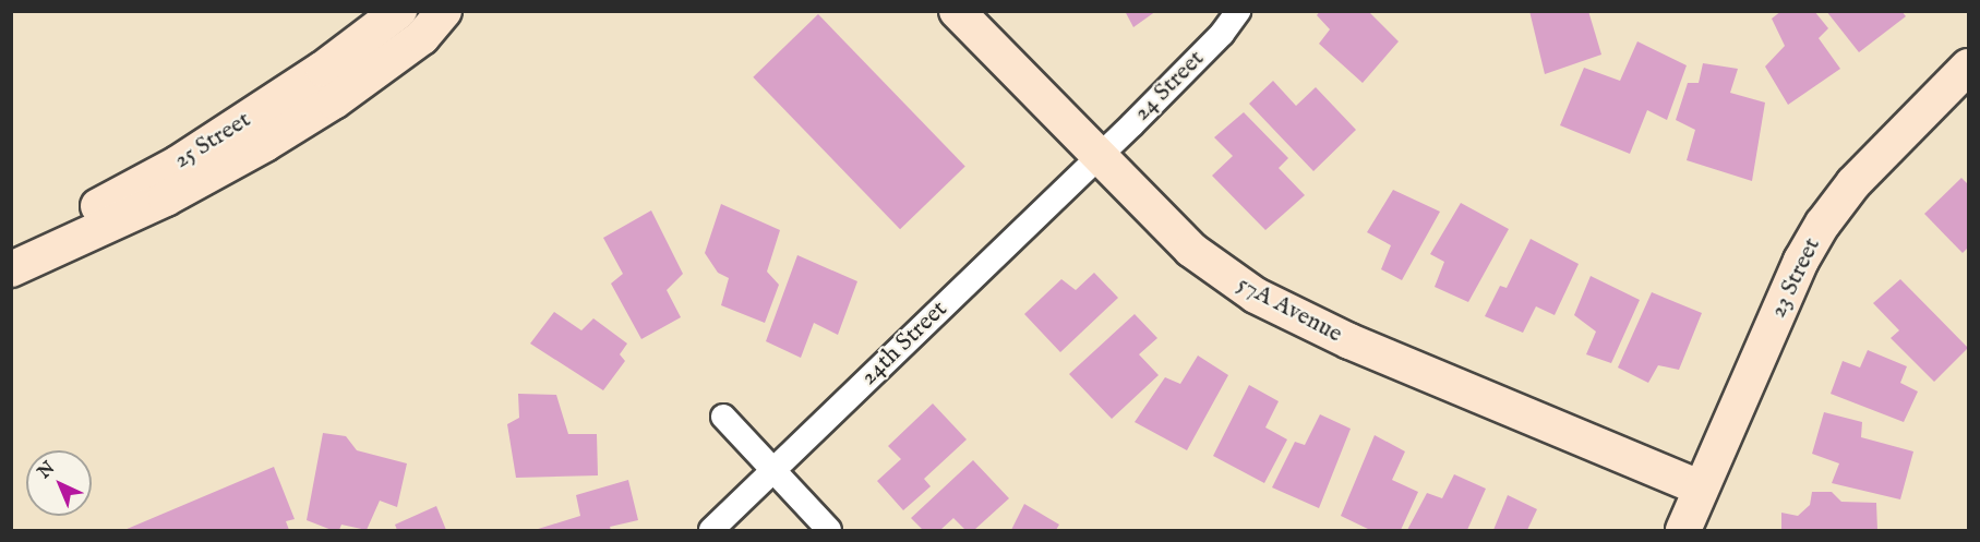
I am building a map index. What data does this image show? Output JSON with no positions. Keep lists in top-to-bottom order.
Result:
{
  "streets": {
    "street": [
      "24 Street",
      "25 Street",
      "23 Street",
      "57A Avenue",
      "24th Street"
    ]
  },
  "crossings": [
    ["24 Street", "57A Avenue"],
    ["24 Street", "24th Street"],
    ["23 Street", "57A Avenue"],
    ["57A Avenue", "24th Street"]
  ],
  "north": "top left"
}
